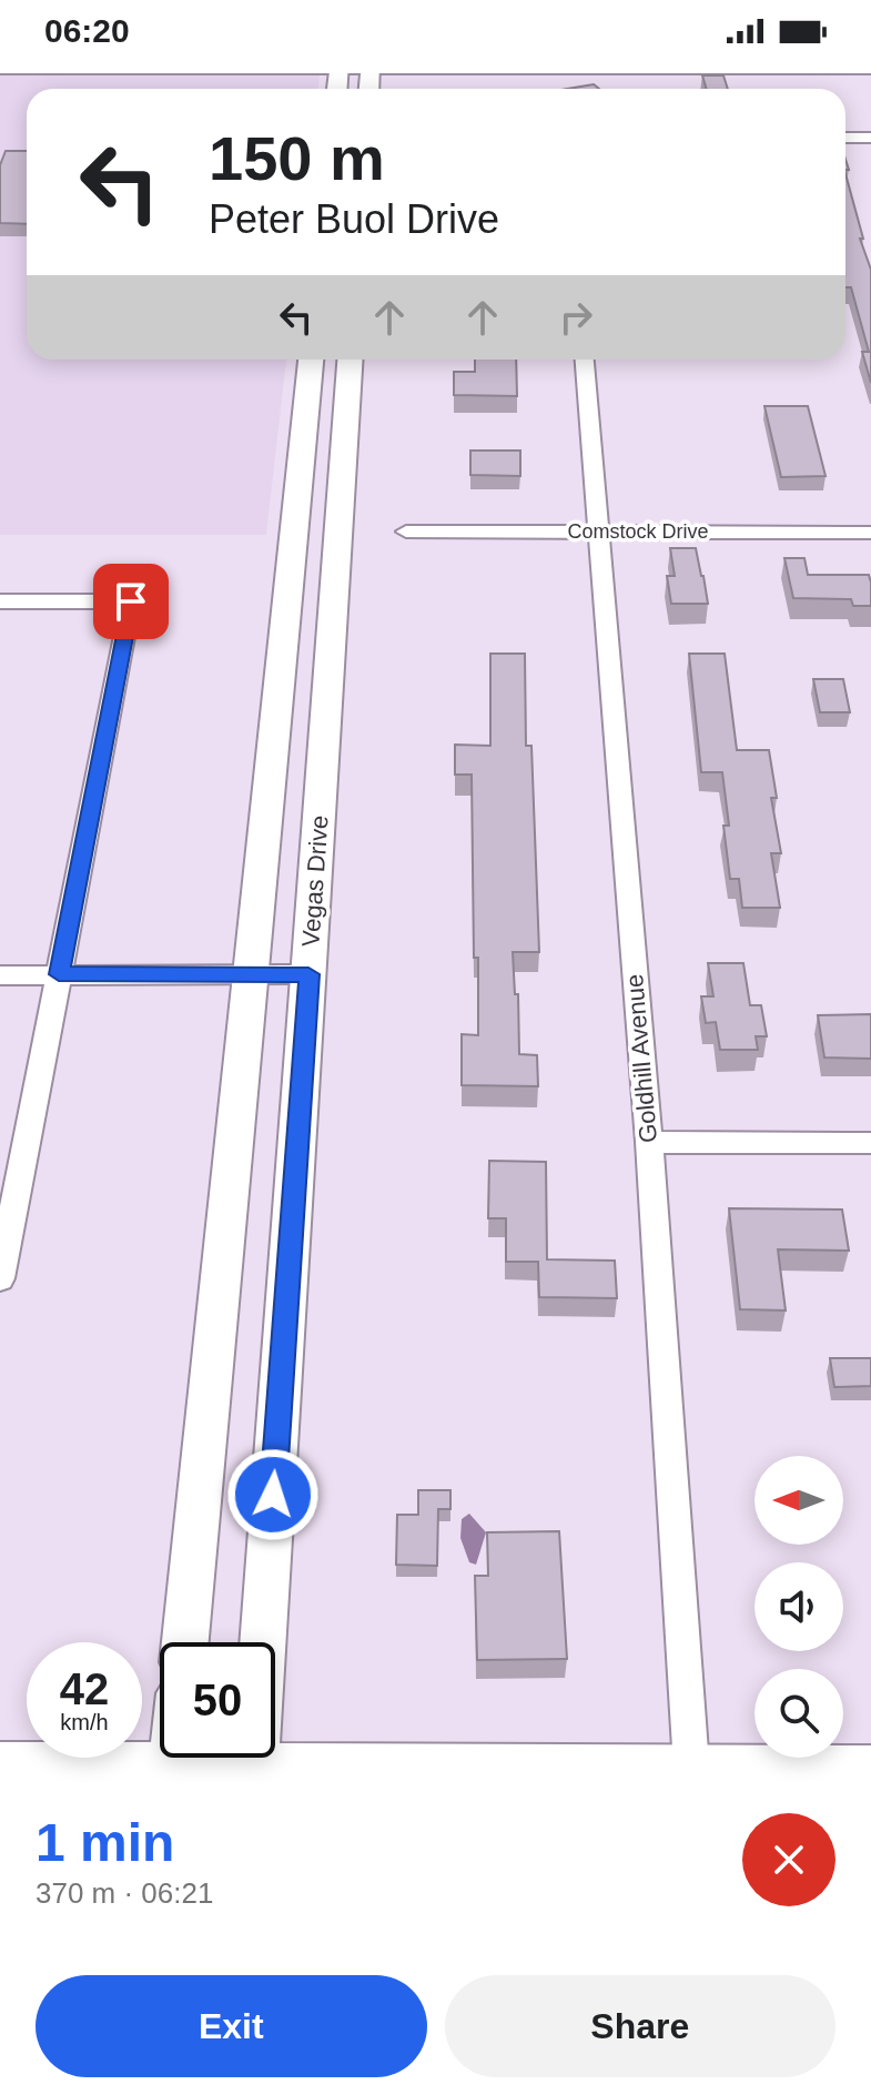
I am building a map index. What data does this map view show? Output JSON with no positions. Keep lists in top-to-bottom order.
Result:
{
  "streets": {
    "main road": ["Vegas Drive"],
    "street": ["Comstock Drive", "Goldhill Avenue"]
  },
  "crossings": [
    ["Comstock Drive", "Goldhill Avenue"]
  ],
  "north": "left",
  "page": {
    "status": "06:20",
    "turn": ["150 m", "Peter Buol Drive"],
    "speed": "42 km/h",
    "limit": "50",
    "heading": ["1 min", "370 m · 06:21"],
    "buttons": ["Exit", "Share"]
  }
}
